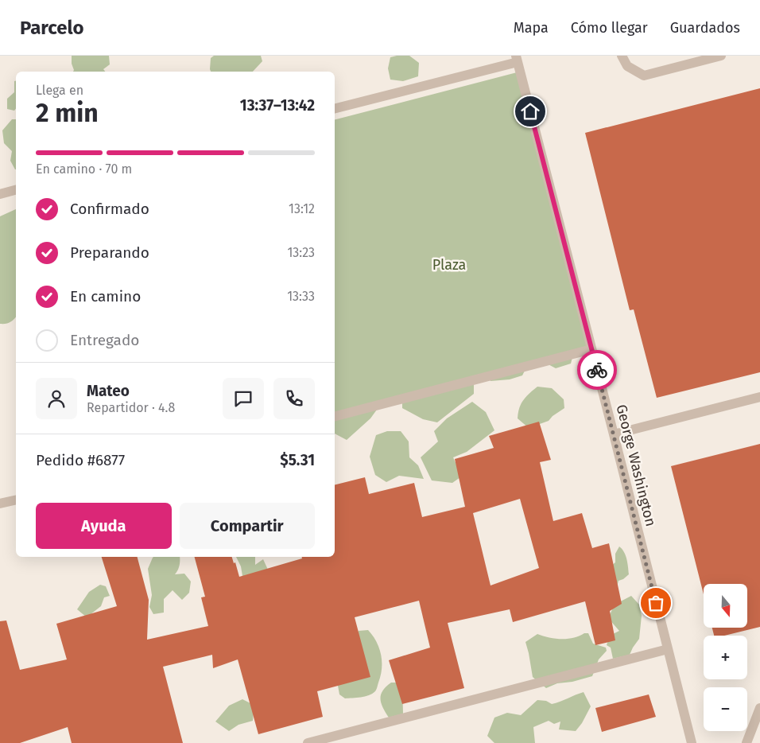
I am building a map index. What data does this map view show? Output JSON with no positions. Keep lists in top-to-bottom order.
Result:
{
  "streets": {
    "street": ["George Washington"]
  },
  "parks": ["Plaza"],
  "north": "bottom",
  "page": {
    "header": "Parcelo",
    "nav": ["Mapa", "Cómo llegar", "Guardados"],
    "heading": ["2 min", "Llega en", "13:37–13:42"],
    "panel": [
      "Mateo",
      "Repartidor · 4.8",
      "Pedido #6877",
      "$5.31"
    ],
    "bar": "En camino · 70 m",
    "list": [
      ["Confirmado", "13:12"],
      ["Preparando", "13:23"],
      ["En camino", "13:33"],
      "Entregado"
    ],
    "buttons": ["Ayuda", "Compartir"],
    "map_buttons": ["+", "−"]
  }
}
